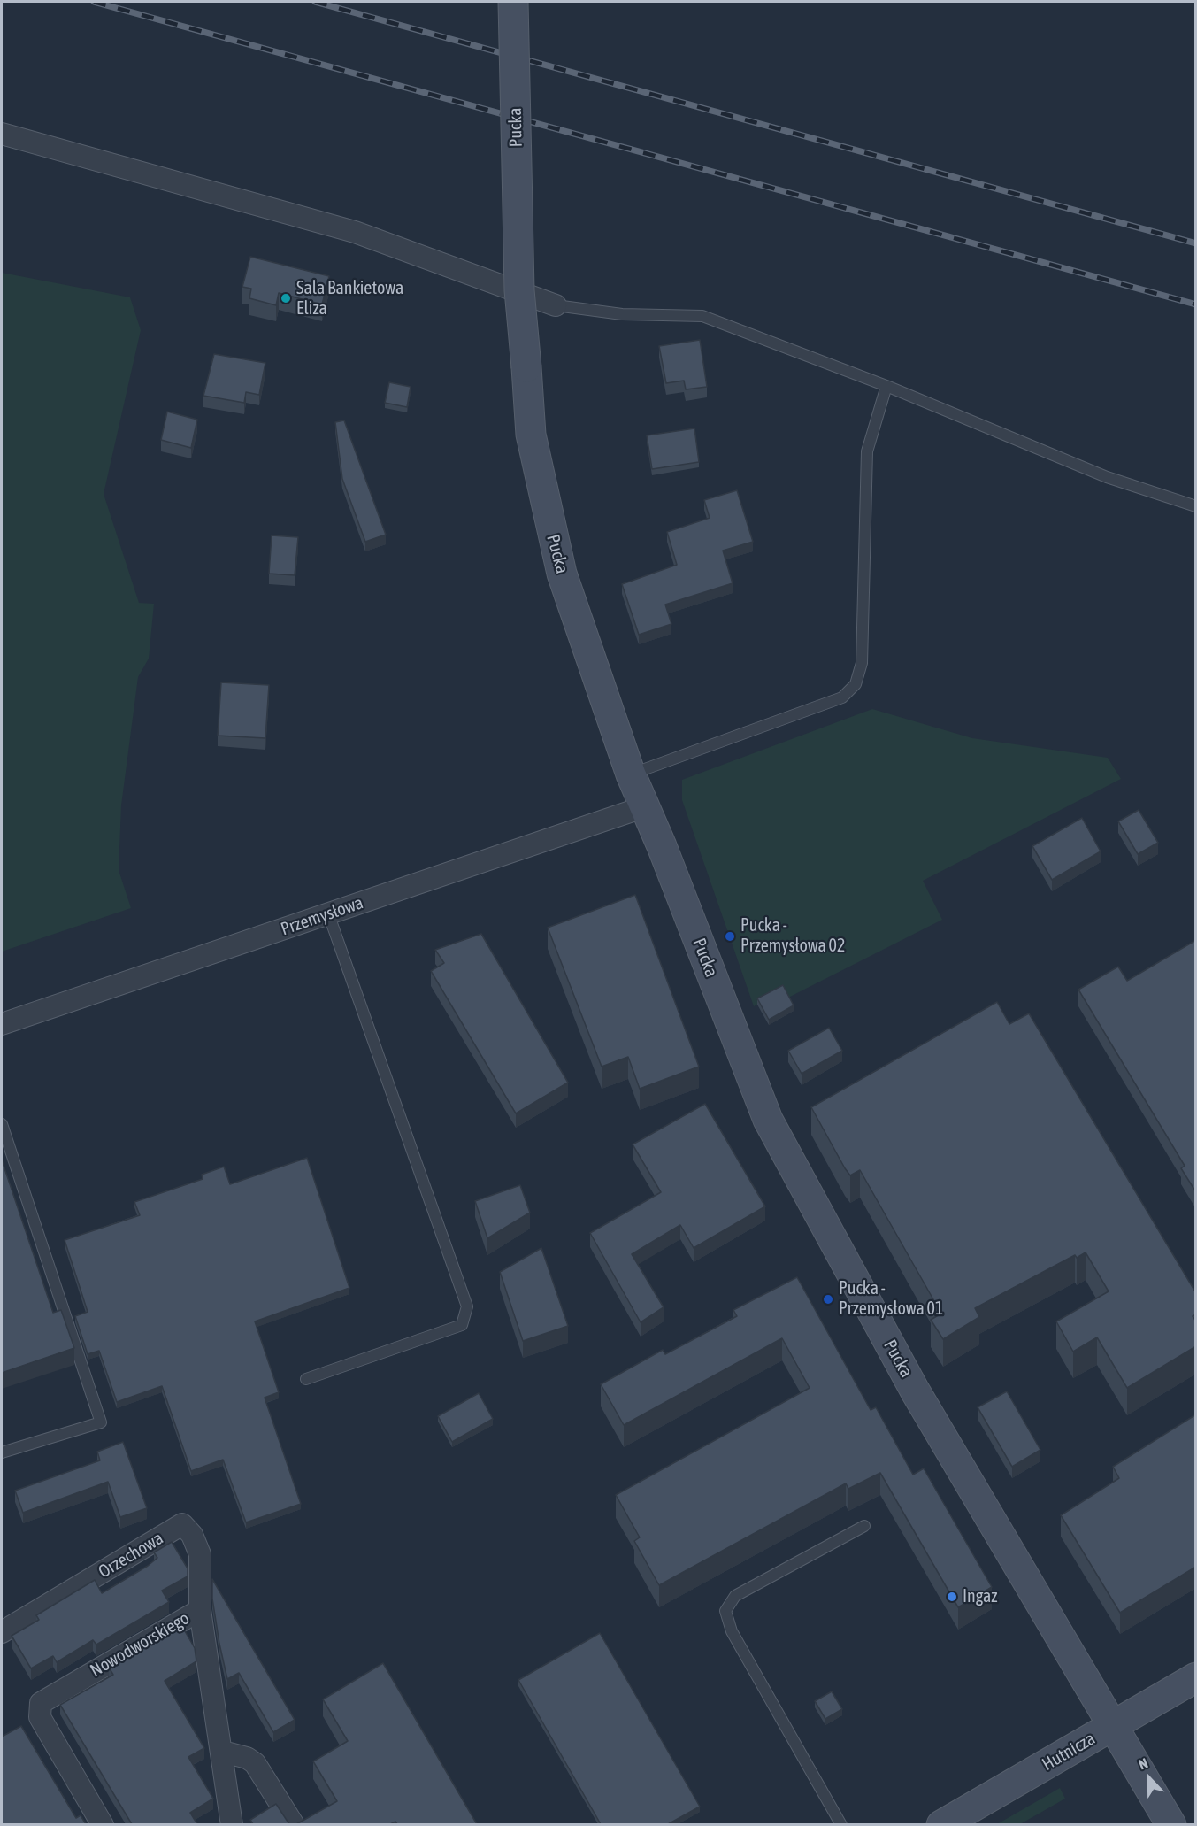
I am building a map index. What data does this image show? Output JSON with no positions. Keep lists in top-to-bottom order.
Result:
{
  "streets": {
    "street": [
      "Pucka",
      "Przemysłowa",
      "Orzechowa",
      "Nowodworskiego",
      "Hutnicza"
    ]
  },
  "crossings": [
    ["Pucka", "Przemysłowa"],
    ["Pucka", "Hutnicza"],
    ["Orzechowa", "Nowodworskiego"]
  ],
  "places": [
    "Sala Bankietowa Eliza",
    "Pucka - Przemysłowa 02",
    "Pucka - Przemysłowa 01",
    "Ingaz"
  ],
  "north": "top"
}
